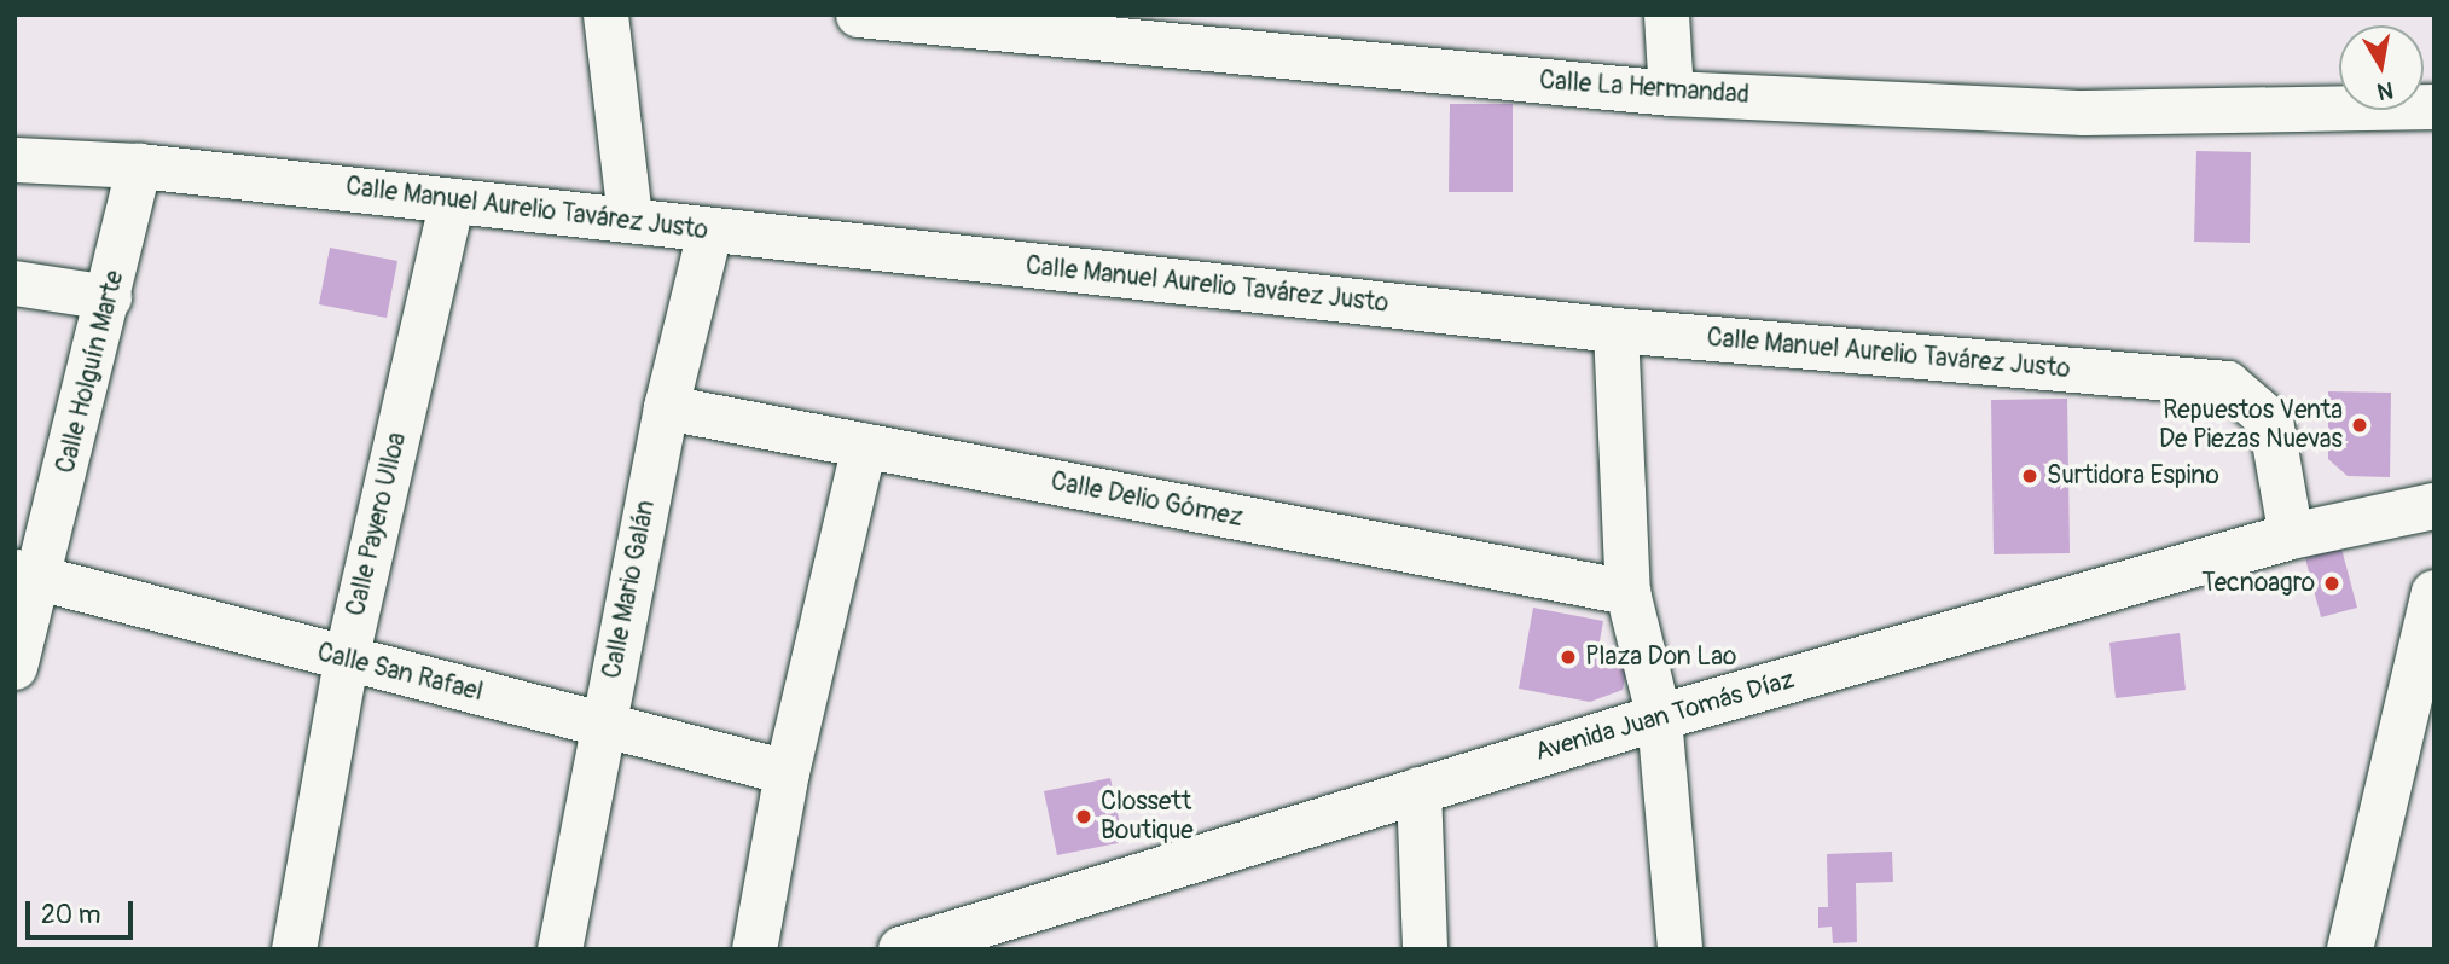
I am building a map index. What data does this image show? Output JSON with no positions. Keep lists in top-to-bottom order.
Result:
{
  "streets": {
    "street": [
      "Calle La Hermandad",
      "Calle Manuel Aurelio Tavárez Justo",
      "Calle Holguín Marte",
      "Calle Delio Gómez",
      "Calle Payero Ulloa",
      "Calle Mario Galán",
      "Calle San Rafael",
      "Avenida Juan Tomás Díaz"
    ]
  },
  "crossings": [
    ["Calle Manuel Aurelio Tavárez Justo", "Calle Holguín Marte"],
    ["Calle Manuel Aurelio Tavárez Justo", "Calle Payero Ulloa"],
    ["Calle Manuel Aurelio Tavárez Justo", "Calle Mario Galán"],
    ["Calle Manuel Aurelio Tavárez Justo", "Avenida Juan Tomás Díaz"],
    ["Calle Holguín Marte", "Calle San Rafael"],
    ["Calle Delio Gómez", "Calle Mario Galán"],
    ["Calle Payero Ulloa", "Calle San Rafael"],
    ["Calle Mario Galán", "Calle San Rafael"]
  ],
  "places": [
    "Repuestos Venta De Piezas Nuevas",
    "Surtidora Espino",
    "Tecnoagro",
    "Plaza Don Lao",
    "Clossett Boutique"
  ],
  "scale_bar": "20 m",
  "north": "bottom"
}
